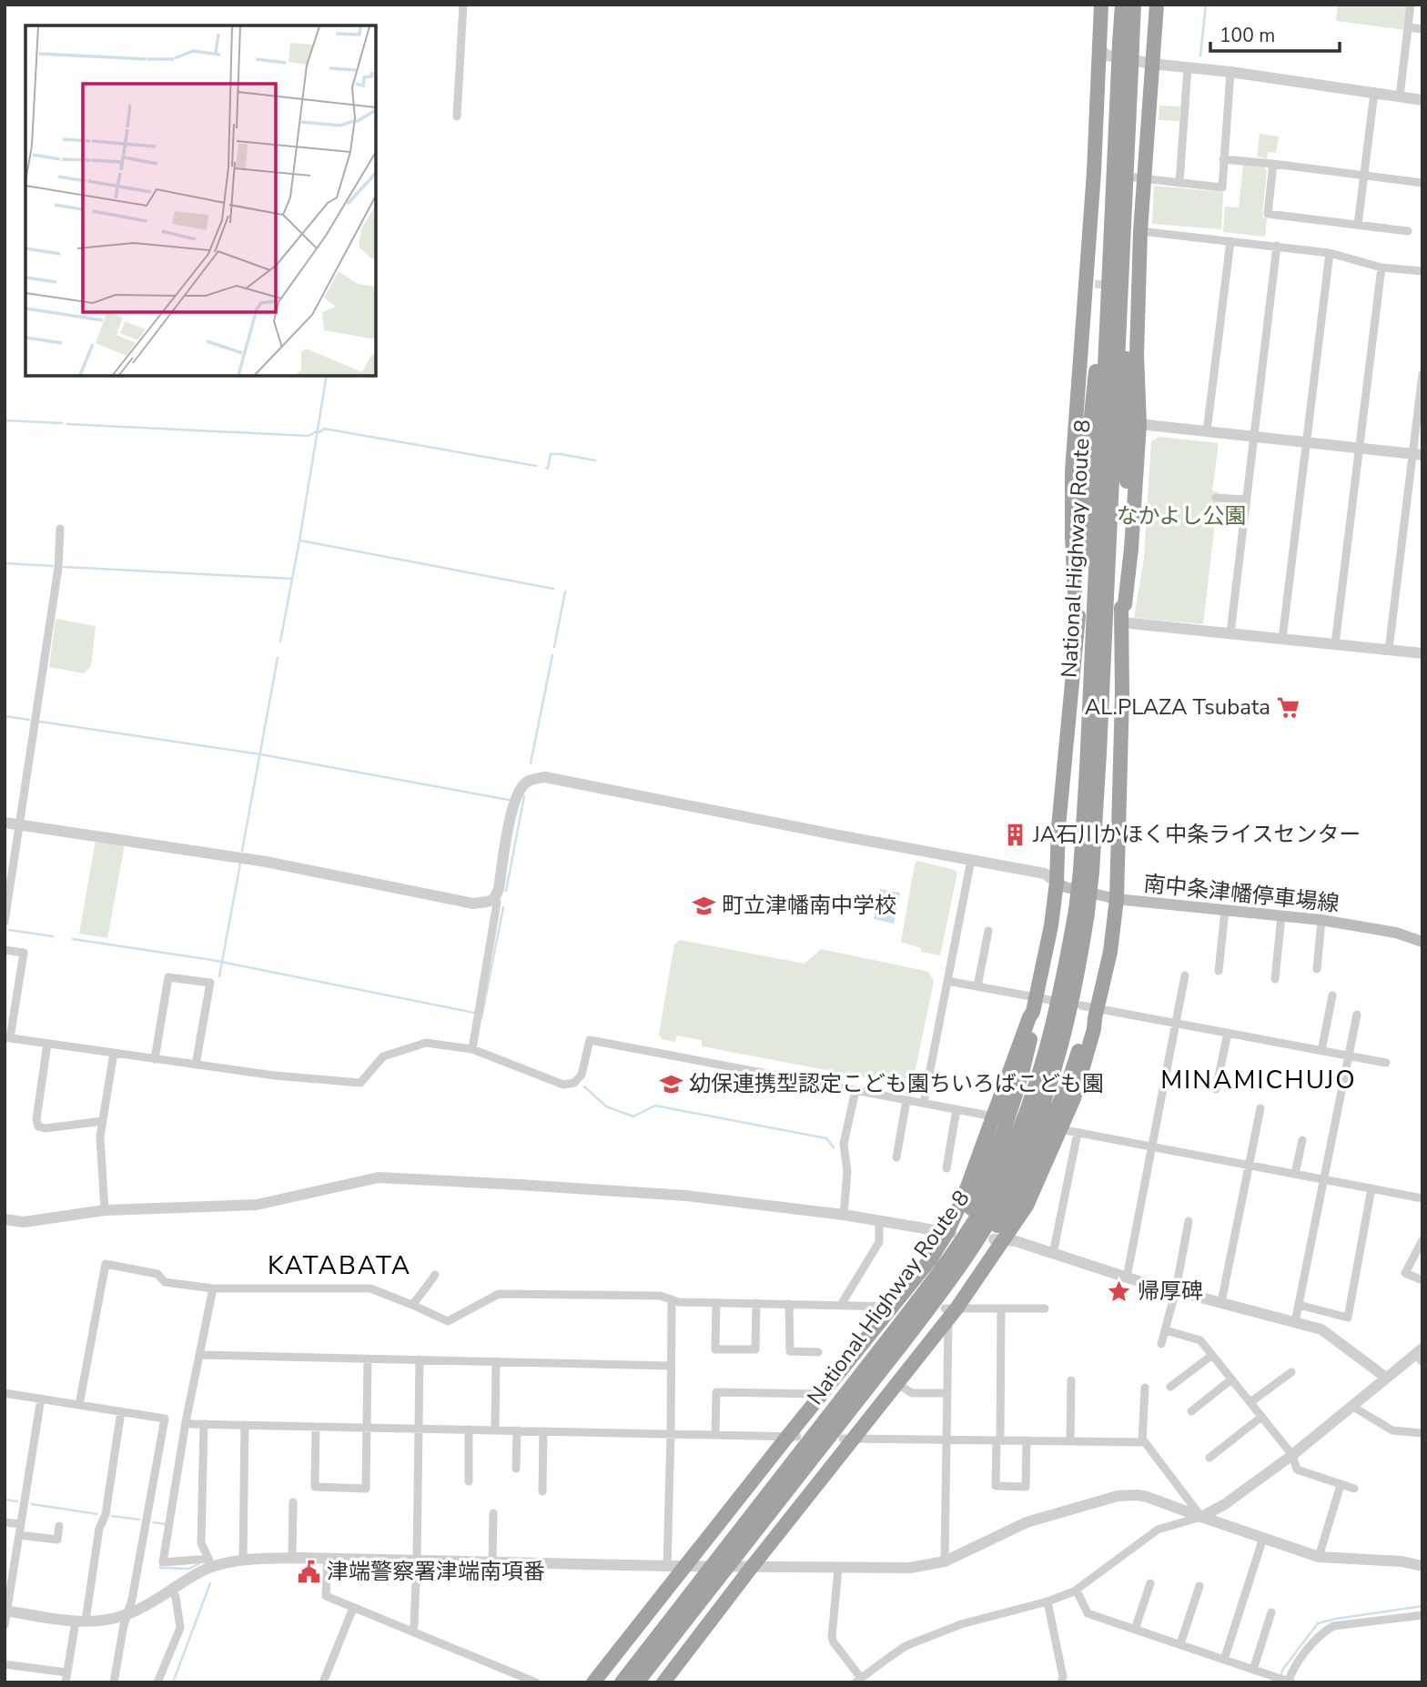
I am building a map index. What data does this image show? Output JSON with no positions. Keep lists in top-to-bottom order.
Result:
{
  "streets": {
    "highway": ["National Highway Route 8"],
    "main road": ["南中条津幡停車場線"]
  },
  "districts": ["MINAMICHUJO", "KATABATA"],
  "parks": ["なかよし公園"],
  "places": {
    "supermarket": ["AL.PLAZA Tsubata"],
    "building": ["JA石川かほく中条ライスセンター"],
    "school or university": ["町立津幡南中学校", "幼保連携型認定こども園ちいろばこども園"],
    "place": ["帰厚碑"],
    "public building": ["津端警察署津端南項番"]
  },
  "scale_bar": "100 m"
}
